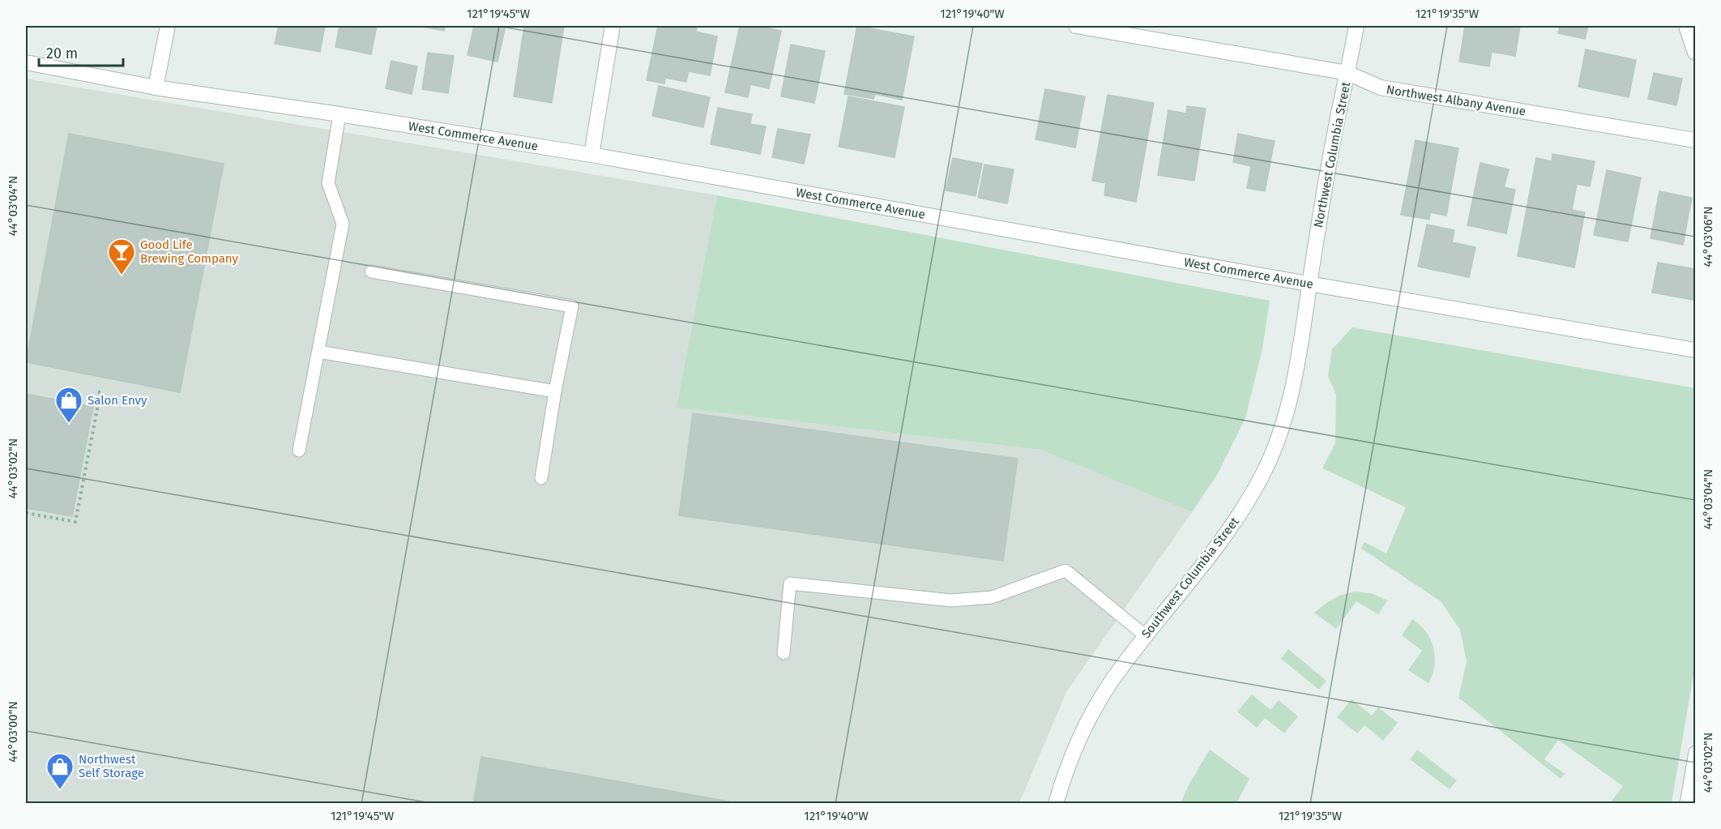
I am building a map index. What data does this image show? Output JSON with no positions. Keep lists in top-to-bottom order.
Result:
{
  "streets": {
    "street": [
      "Northwest Albany Avenue",
      "West Commerce Avenue",
      "Northwest Columbia Street",
      "Southwest Columbia Street"
    ]
  },
  "crossings": [
    ["Northwest Albany Avenue", "Northwest Columbia Street"],
    ["West Commerce Avenue", "Northwest Columbia Street"],
    ["West Commerce Avenue", "Southwest Columbia Street"],
    ["Northwest Columbia Street", "Southwest Columbia Street"]
  ],
  "places": {
    "bar": ["Good Life Brewing Company"],
    "shop": ["Salon Envy", "Northwest Self Storage"]
  },
  "scale_bar": "20 m",
  "coordinates": [
    "121°19'45\"W",
    "121°19'40\"W",
    "121°19'35\"W",
    "44°03'04\"N",
    "44°03'06\"N",
    "44°03'02\"N",
    "44°03'00\"N"
  ]
}
